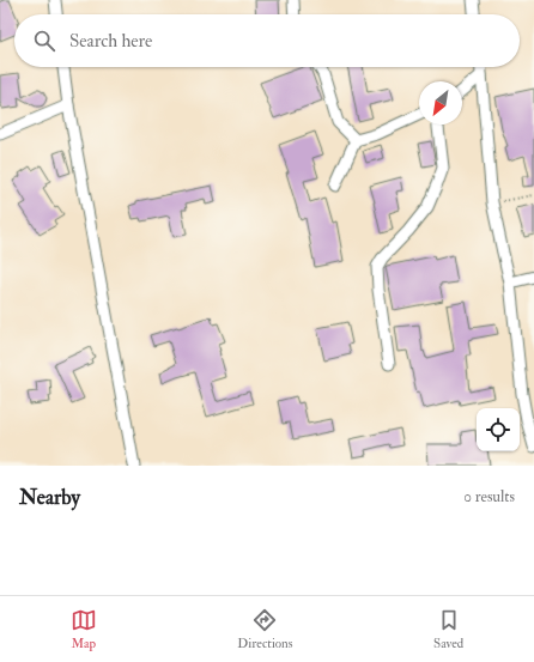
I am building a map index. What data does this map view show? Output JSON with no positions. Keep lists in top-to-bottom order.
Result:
{
  "north": "bottom left",
  "page": {
    "search": "Search here",
    "heading": ["Nearby", "0 results"],
    "nav": ["Map", "Directions", "Saved"]
  }
}
